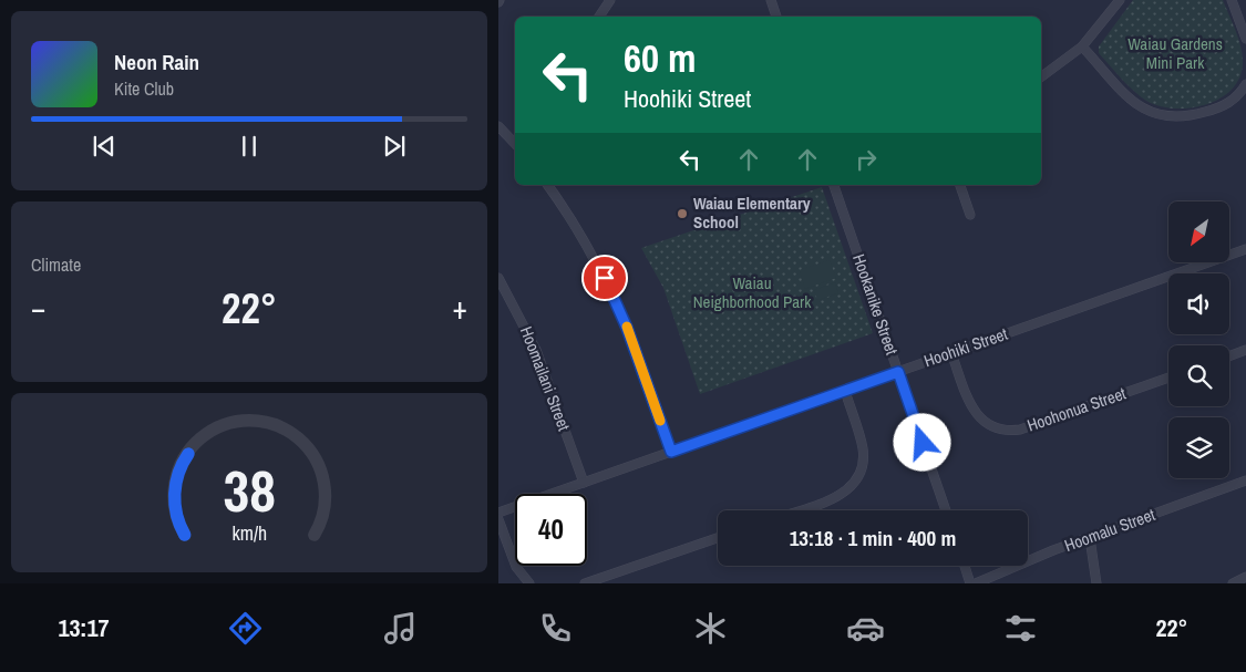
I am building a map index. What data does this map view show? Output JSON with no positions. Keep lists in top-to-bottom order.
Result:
{
  "streets": {
    "street": [
      "Hookanike Street",
      "Hoohiki Street",
      "Hoomailani Street",
      "Hoohonua Street",
      "Hoomalu Street"
    ]
  },
  "crossings": [
    ["Hookanike Street", "Hoohiki Street"],
    ["Hoohiki Street", "Hoomailani Street"],
    ["Hoohiki Street", "Hoohonua Street"]
  ],
  "parks": ["Waiau Gardens Mini Park", "Waiau Neighborhood Park"],
  "places": ["Waiau Elementary School"],
  "north": "bottom left",
  "page": {
    "turn": ["60 m", "Hoohiki Street"],
    "song": ["Neon Rain", "Kite Club"],
    "tile": "Climate",
    "heat": ["−", "22°", "+"],
    "limit": "40",
    "trip": "13:18 · 1 min · 400 m",
    "tabs": ["13:17", "22°"],
    "gauge": ["38", "km/h"]
  }
}
